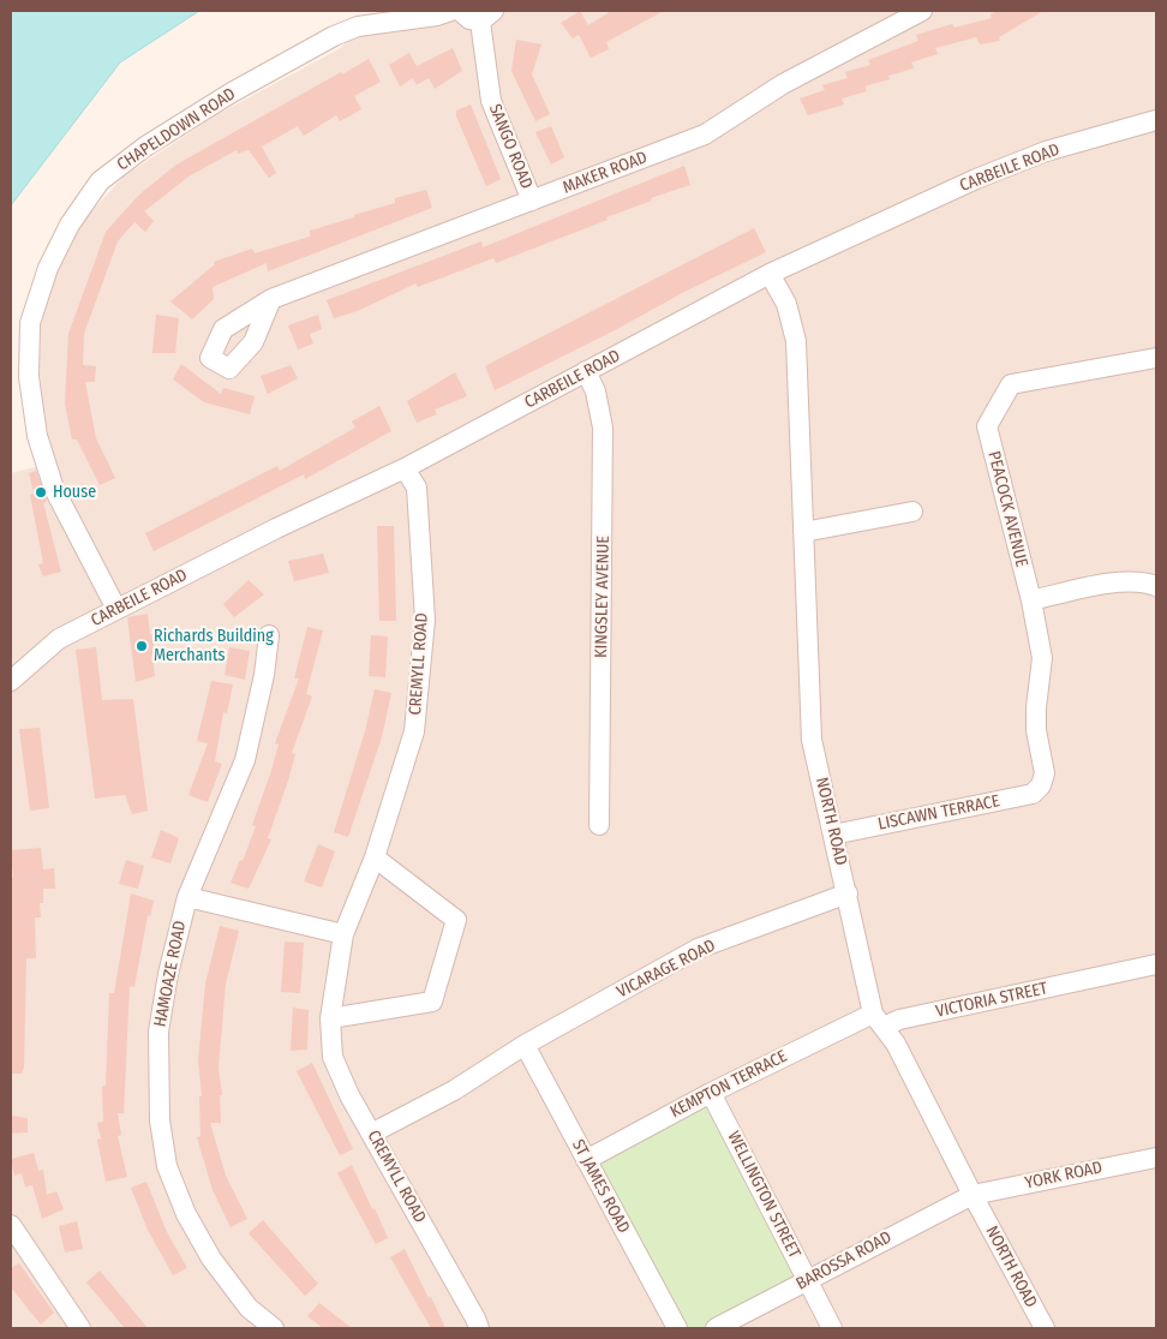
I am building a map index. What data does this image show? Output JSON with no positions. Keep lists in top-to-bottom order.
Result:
{
  "streets": {
    "street": [
      "CHAPELDOWN ROAD",
      "SANGO ROAD",
      "CARBEILE ROAD",
      "MAKER ROAD",
      "PEACOCK AVENUE",
      "KINGSLEY AVENUE",
      "CREMYLL ROAD",
      "LISCAWN TERRACE",
      "NORTH ROAD",
      "VICARAGE ROAD",
      "HAMOAZE ROAD",
      "VICTORIA STREET",
      "KEMPTON TERRACE",
      "YORK ROAD",
      "ST JAMES ROAD",
      "WELLINGTON STREET",
      "BAROSSA ROAD"
    ]
  },
  "crossings": [
    ["CHAPELDOWN ROAD", "CARBEILE ROAD"],
    ["SANGO ROAD", "MAKER ROAD"],
    ["CARBEILE ROAD", "KINGSLEY AVENUE"],
    ["CARBEILE ROAD", "CREMYLL ROAD"],
    ["CARBEILE ROAD", "NORTH ROAD"],
    ["PEACOCK AVENUE", "LISCAWN TERRACE"],
    ["CREMYLL ROAD", "VICARAGE ROAD"],
    ["LISCAWN TERRACE", "NORTH ROAD"],
    ["NORTH ROAD", "VICARAGE ROAD"],
    ["NORTH ROAD", "VICTORIA STREET"],
    ["NORTH ROAD", "KEMPTON TERRACE"],
    ["NORTH ROAD", "YORK ROAD"],
    ["NORTH ROAD", "BAROSSA ROAD"],
    ["VICARAGE ROAD", "ST JAMES ROAD"],
    ["VICTORIA STREET", "KEMPTON TERRACE"],
    ["KEMPTON TERRACE", "ST JAMES ROAD"],
    ["KEMPTON TERRACE", "WELLINGTON STREET"],
    ["YORK ROAD", "BAROSSA ROAD"],
    ["WELLINGTON STREET", "BAROSSA ROAD"]
  ],
  "places": ["House", "Richards Building Merchants"]
}
